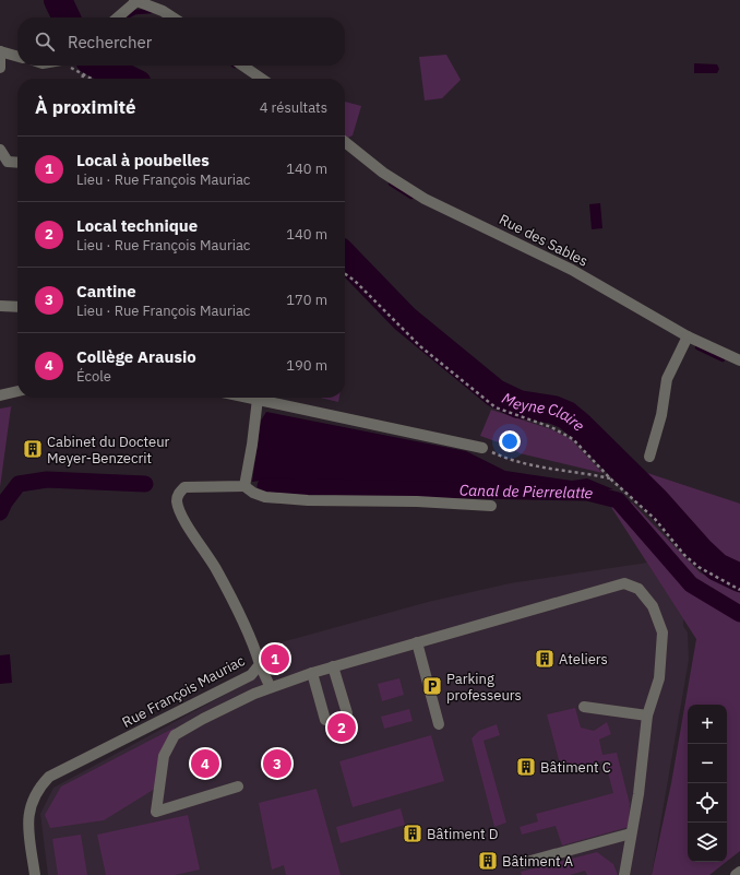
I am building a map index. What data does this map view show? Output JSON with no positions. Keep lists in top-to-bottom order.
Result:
{
  "streets": {
    "street": ["Rue des Sables", "Rue François Mauriac"]
  },
  "water": ["Meyne Claire", "Canal de Pierrelatte"],
  "places": {
    "building": [
      "Cabinet du Docteur Meyer-Benzecrit",
      "Ateliers",
      "Bâtiment C",
      "Bâtiment D",
      "Bâtiment A"
    ],
    "parking": ["Parking professeurs"]
  },
  "page": {
    "search": "Rechercher",
    "heading": ["À proximité", "4 résultats"],
    "list": [
      {
        "mark": "1",
        "name": "Local à poubelles",
        "note": "Lieu · Rue François Mauriac",
        "value": "140 m"
      },
      {
        "mark": "2",
        "name": "Local technique",
        "note": "Lieu · Rue François Mauriac",
        "value": "140 m"
      },
      {
        "mark": "3",
        "name": "Cantine",
        "note": "Lieu · Rue François Mauriac",
        "value": "170 m"
      },
      {
        "mark": "4",
        "name": "Collège Arausio",
        "note": "École",
        "value": "190 m"
      }
    ],
    "pins": [
      "1",
      "2",
      "3",
      "4"
    ],
    "map_buttons": ["+", "−"]
  }
}
